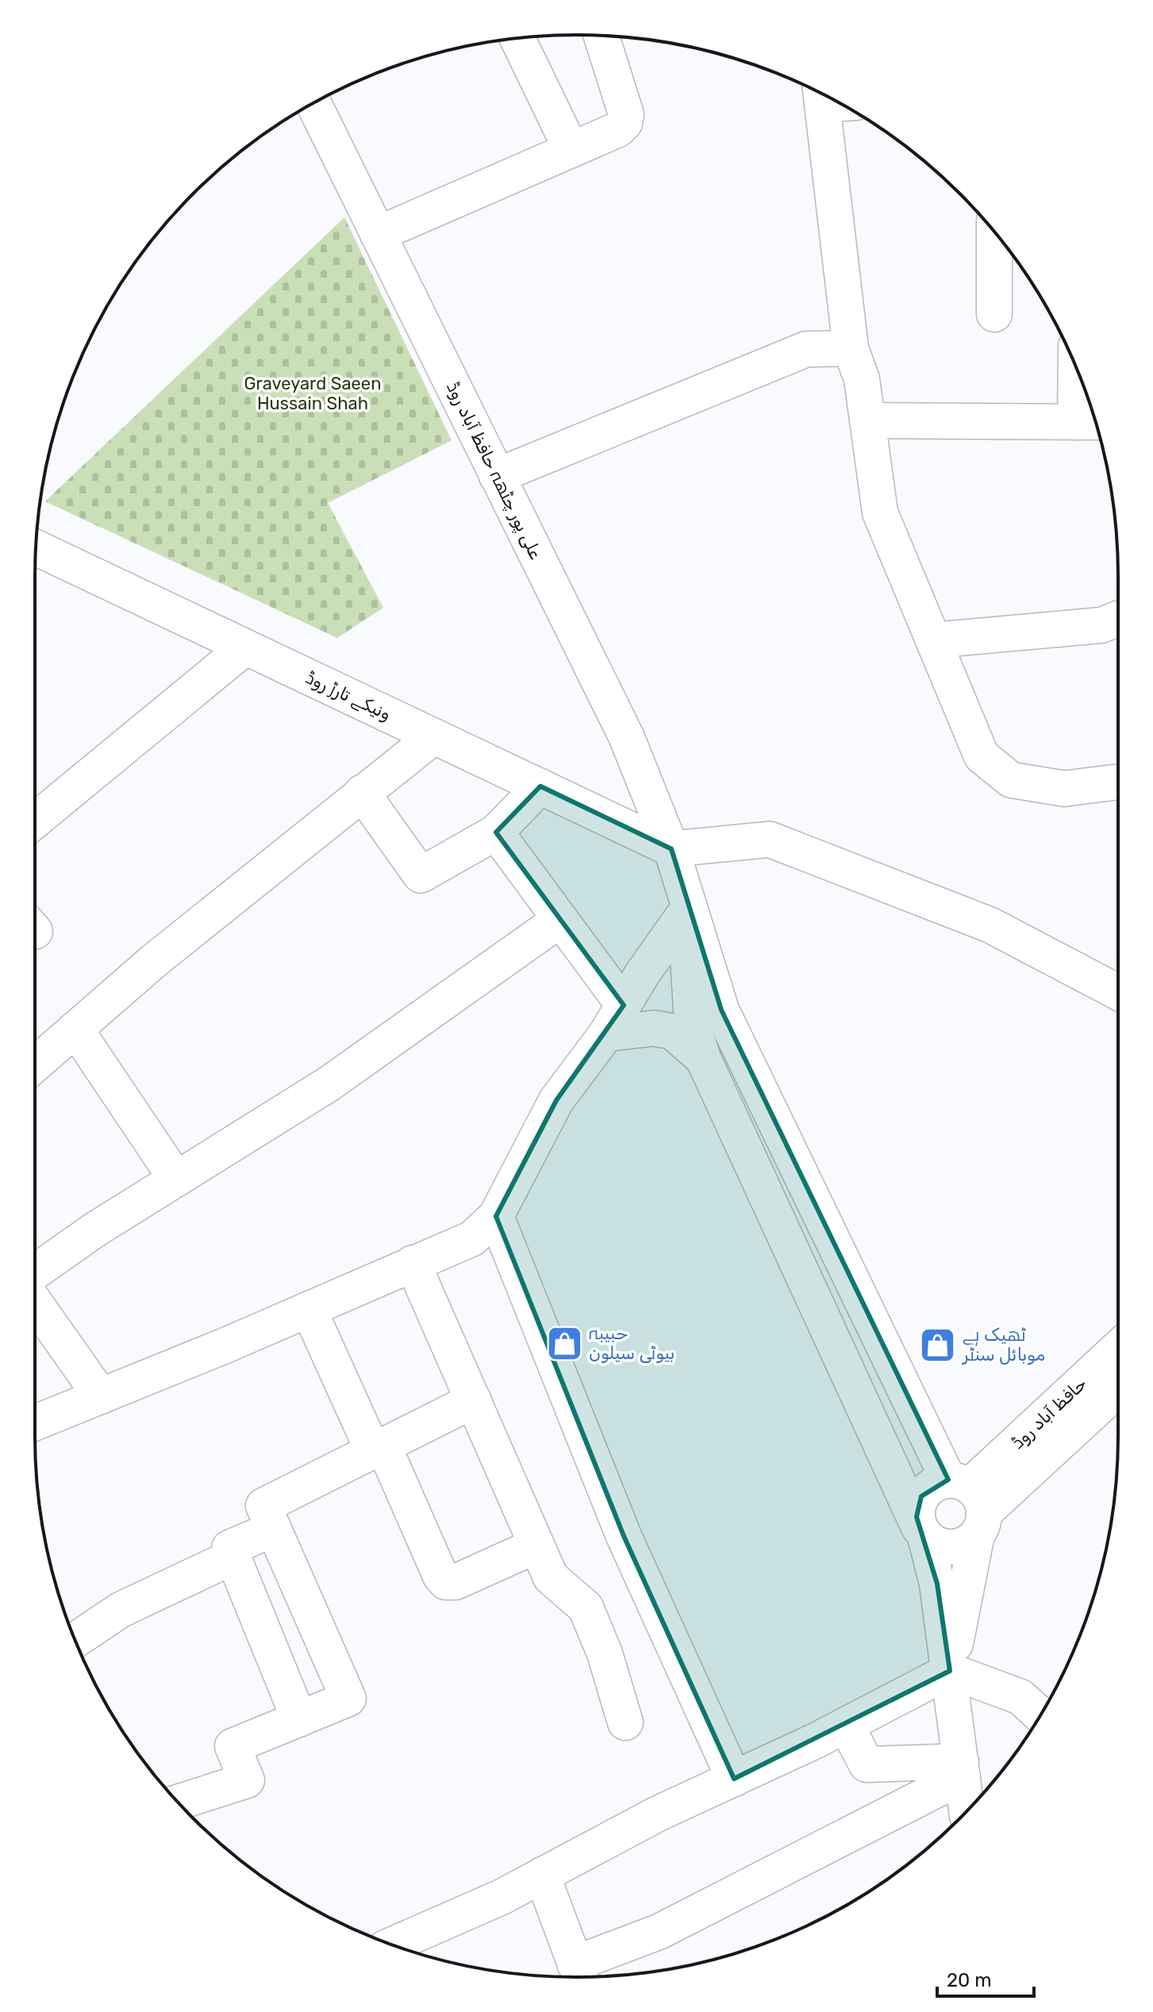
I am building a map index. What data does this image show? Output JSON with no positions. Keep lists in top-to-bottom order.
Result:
{
  "streets": {
    "street": ["علی پور چٹھہ حافظ آباد روڈ", "ونیکے تارڑ روڈ", "حافظ آباد روڈ"]
  },
  "crossings": [
    ["علی پور چٹھہ حافظ آباد روڈ", "ونیکے تارڑ روڈ"]
  ],
  "parks": ["Graveyard Saeen Hussain Shah"],
  "places": {
    "shop": ["حبیبہ بیوٹی سیلون", "ٹھیک ہے موبائل سنٹر"]
  },
  "scale_bar": "20 m"
}
